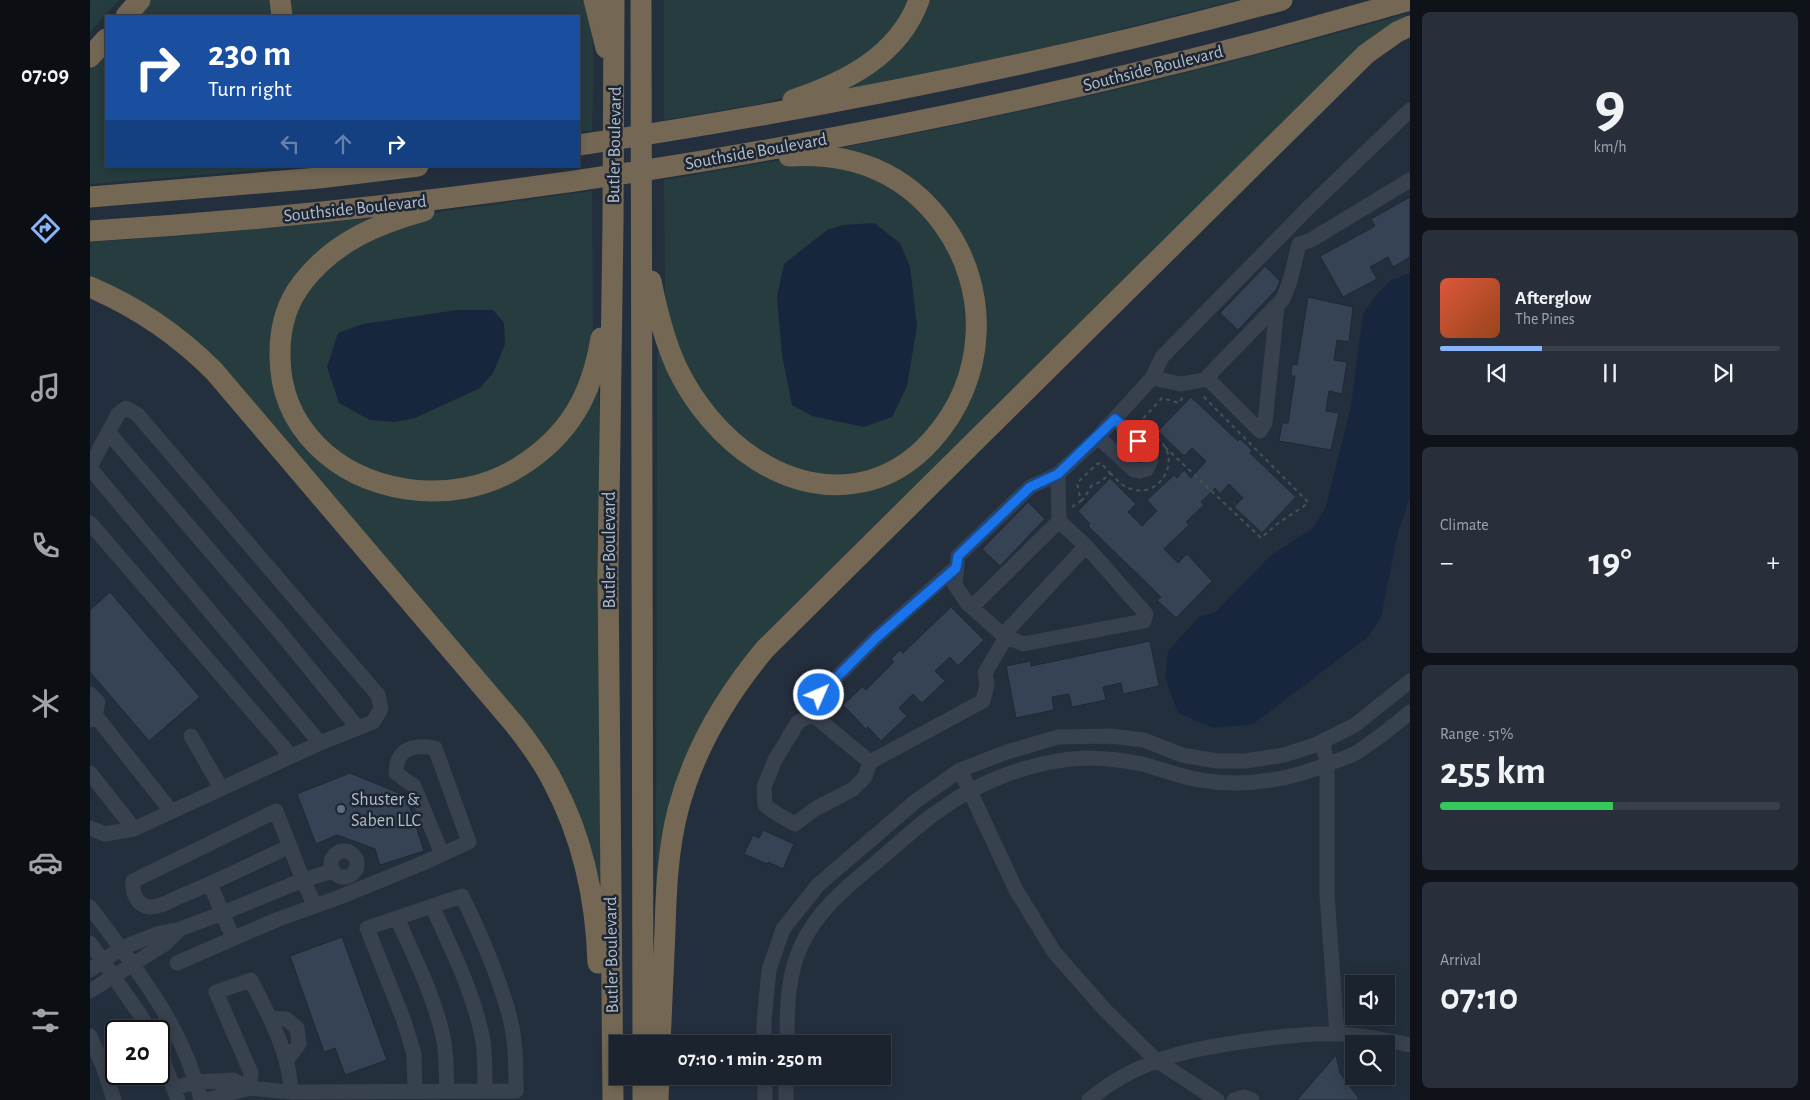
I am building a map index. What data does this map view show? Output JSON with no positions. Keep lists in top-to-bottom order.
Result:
{
  "streets": {
    "highway": ["Southside Boulevard", "Butler Boulevard"]
  },
  "places": ["Shuster & Saben LLC"],
  "page": {
    "tabs": "07:09",
    "tile": [
      ["9", "km/h"],
      "Climate",
      ["Range · 51%", "255 km"],
      ["Arrival", "07:10"]
    ],
    "turn": ["230 m", "Turn right"],
    "song": ["Afterglow", "The Pines"],
    "heat": ["−", "19°", "+"],
    "limit": "20",
    "trip": "07:10 · 1 min · 250 m"
  }
}
